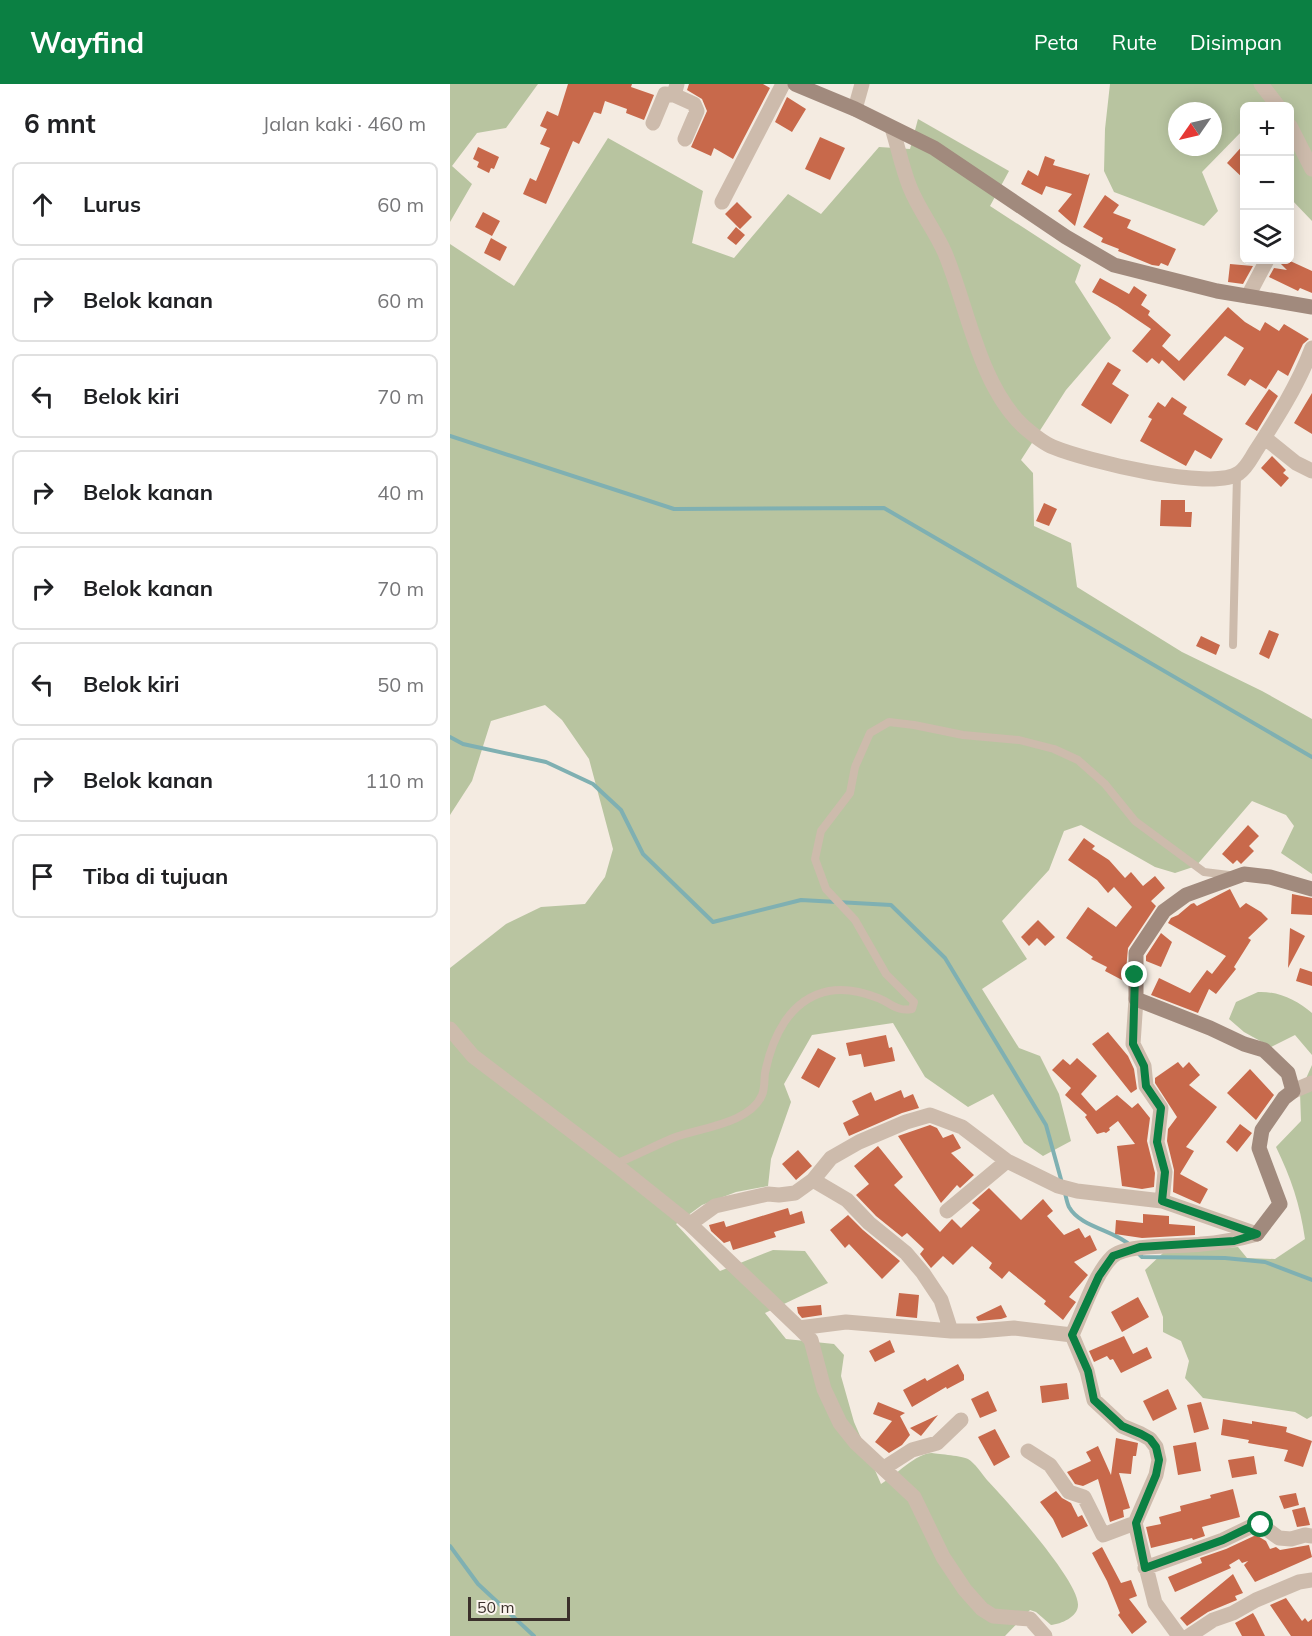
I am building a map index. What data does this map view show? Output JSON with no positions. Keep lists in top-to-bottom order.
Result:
{
  "scale_bar": "50 m",
  "north": "bottom left",
  "page": {
    "header": "Wayfind",
    "nav": ["Peta", "Rute", "Disimpan"],
    "heading": ["6 mnt", "Jalan kaki · 460 m"],
    "map_buttons": ["+", "−"],
    "list": [
      ["Lurus", "60 m"],
      ["Belok kanan", "60 m"],
      ["Belok kiri", "70 m"],
      ["Belok kanan", "40 m"],
      ["Belok kanan", "70 m"],
      ["Belok kiri", "50 m"],
      ["Belok kanan", "110 m"],
      "Tiba di tujuan"
    ],
    "scale": "50 m"
  }
}
